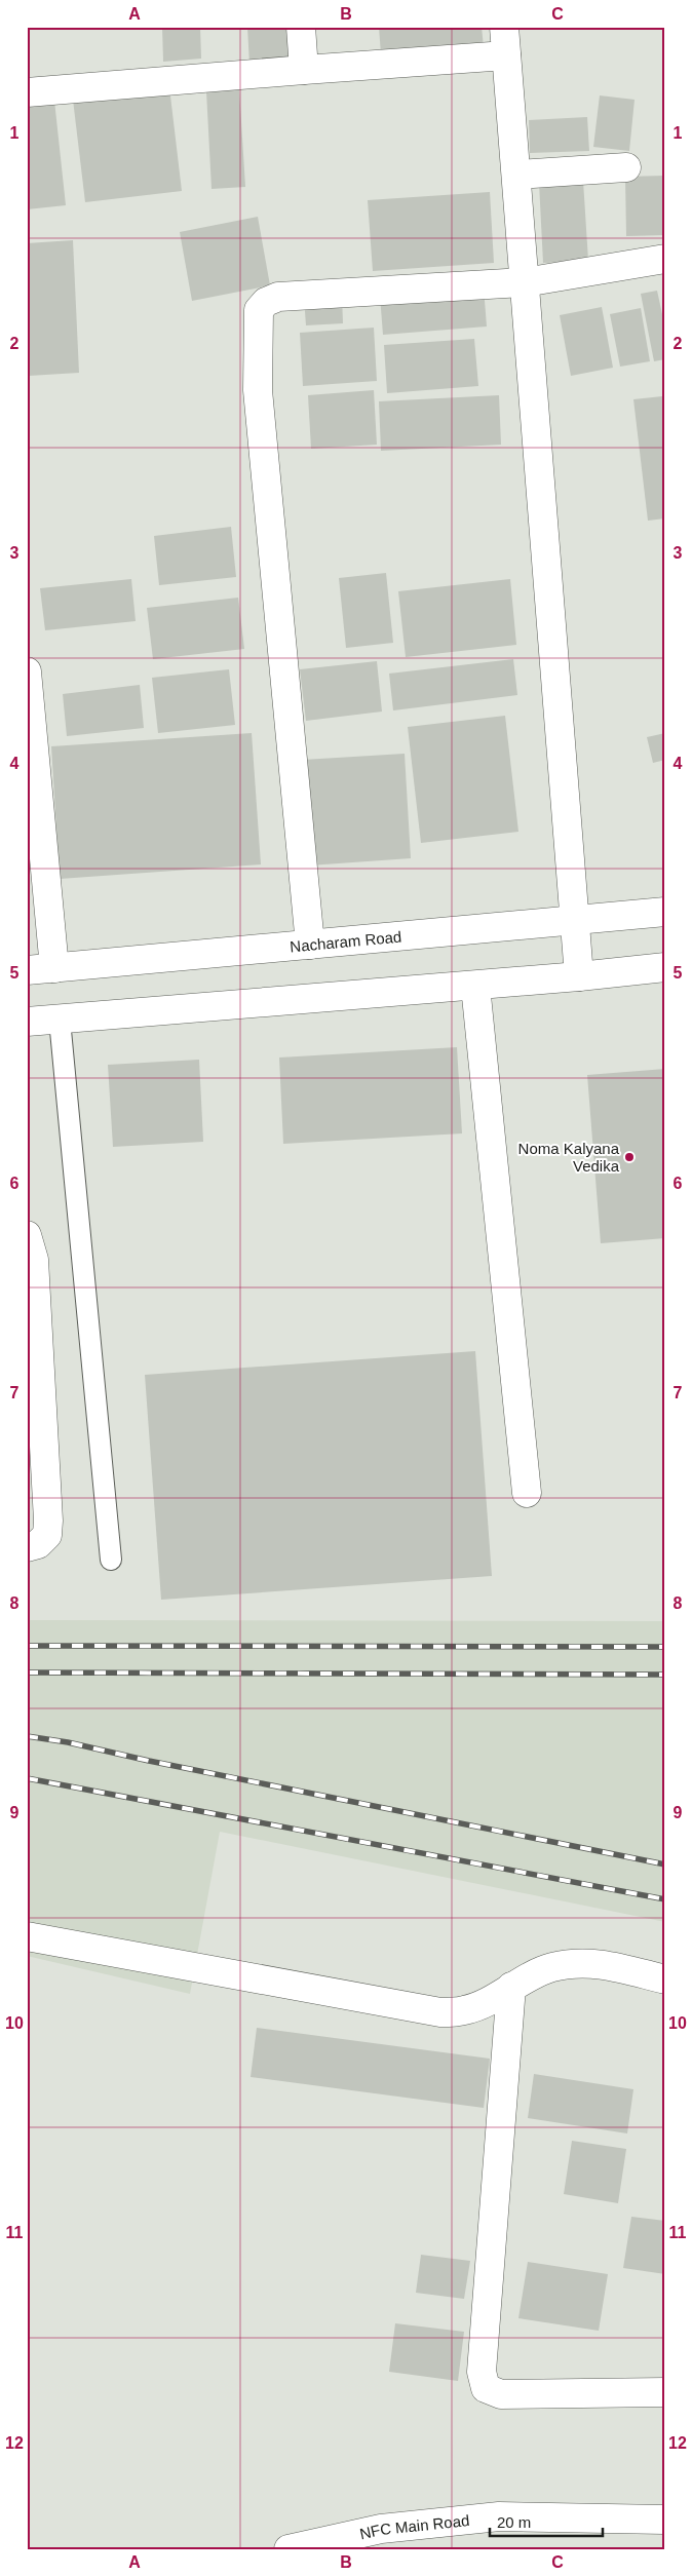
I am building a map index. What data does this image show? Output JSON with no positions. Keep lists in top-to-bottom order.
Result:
{
  "streets": {
    "street": ["Nacharam Road", "NFC Main Road"]
  },
  "places": ["Noma Kalyana Vedika"],
  "scale_bar": "20 m",
  "grid": {
    "columns": ["A", "B", "C"],
    "rows": [
      "1",
      "2",
      "3",
      "4",
      "5",
      "6",
      "7",
      "8",
      "9",
      "10",
      "11",
      "12"
    ]
  }
}
